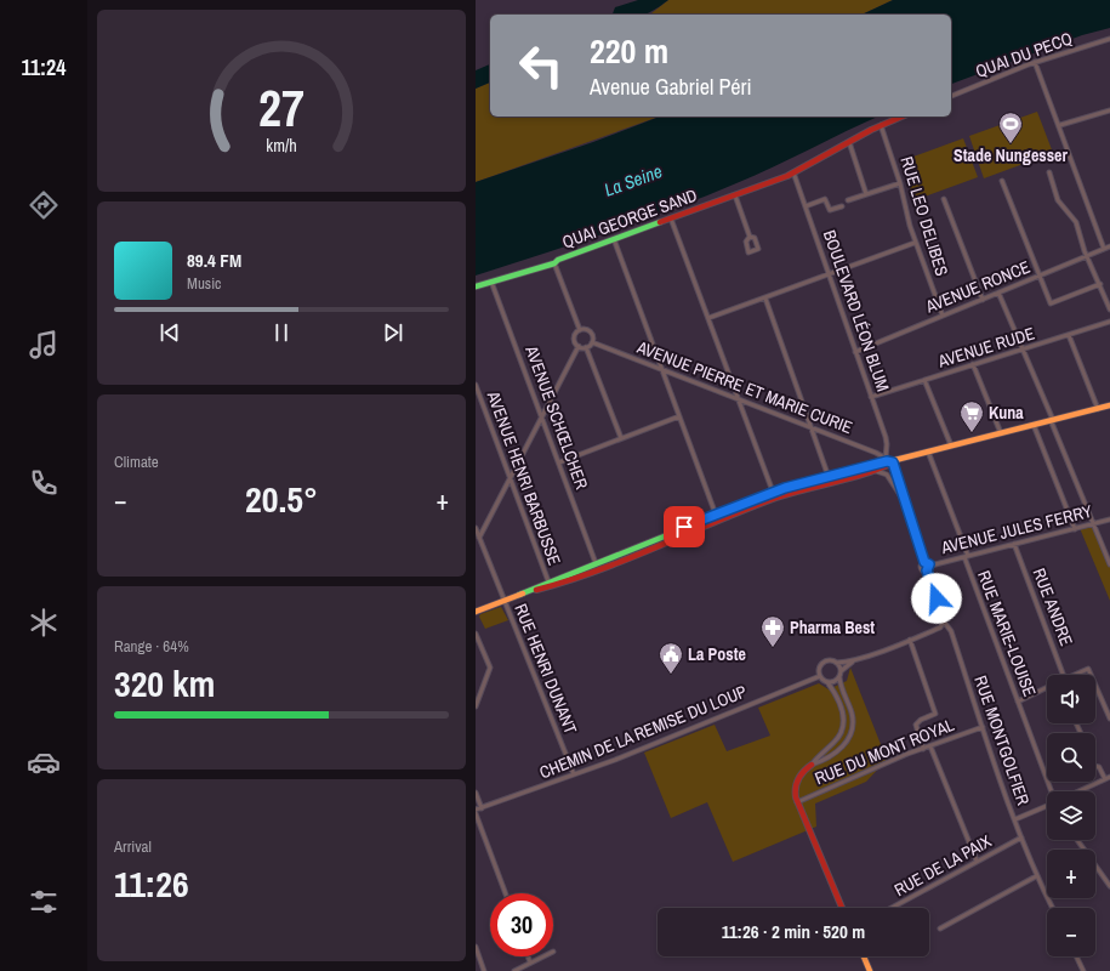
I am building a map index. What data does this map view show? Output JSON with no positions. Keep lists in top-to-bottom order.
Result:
{
  "streets": {
    "main road": ["QUAI GEORGE SAND"],
    "street": [
      "QUAI DU PECQ",
      "RUE LEO DELIBES",
      "AVENUE RONCE",
      "BOULEVARD LÉON BLUM",
      "AVENUE RUDE",
      "AVENUE PIERRE ET MARIE CURIE",
      "AVENUE SCHŒLCHER",
      "AVENUE HENRI BARBUSSE",
      "AVENUE JULES FERRY",
      "RUE ANDRE",
      "RUE MARIE-LOUISE",
      "RUE HENRI DUNANT",
      "CHEMIN DE LA REMISE DU LOUP",
      "RUE MONTGOLFIER",
      "RUE DU MONT ROYAL",
      "RUE DE LA PAIX"
    ]
  },
  "crossings": [
    ["RUE LEO DELIBES", "AVENUE RONCE"],
    ["QUAI GEORGE SAND", "BOULEVARD LÉON BLUM"],
    ["QUAI GEORGE SAND", "AVENUE SCHŒLCHER"],
    ["AVENUE RONCE", "BOULEVARD LÉON BLUM"],
    ["BOULEVARD LÉON BLUM", "AVENUE RUDE"],
    ["BOULEVARD LÉON BLUM", "AVENUE PIERRE ET MARIE CURIE"],
    ["BOULEVARD LÉON BLUM", "RUE MONTGOLFIER"],
    ["AVENUE PIERRE ET MARIE CURIE", "RUE MONTGOLFIER"],
    ["AVENUE JULES FERRY", "RUE ANDRE"],
    ["AVENUE JULES FERRY", "RUE MARIE-LOUISE"],
    ["RUE HENRI DUNANT", "CHEMIN DE LA REMISE DU LOUP"],
    ["RUE MONTGOLFIER", "RUE DU MONT ROYAL"],
    ["RUE MONTGOLFIER", "RUE DE LA PAIX"]
  ],
  "water": ["La Seine"],
  "places": {
    "sports": ["Stade Nungesser"],
    "supermarket": ["Kuna"],
    "pharmacy": ["Pharma Best"],
    "public building": ["La Poste"]
  },
  "page": {
    "tabs": "11:24",
    "turn": ["220 m", "Avenue Gabriel Péri"],
    "song": ["89.4 FM", "Music"],
    "tile": [
      "Climate",
      ["Range · 64%", "320 km"],
      ["Arrival", "11:26"]
    ],
    "heat": ["−", "20.5°", "+"],
    "map_buttons": ["+", "−"],
    "limit": "30",
    "trip": "11:26 · 2 min · 520 m",
    "gauge": ["27", "km/h"]
  }
}
